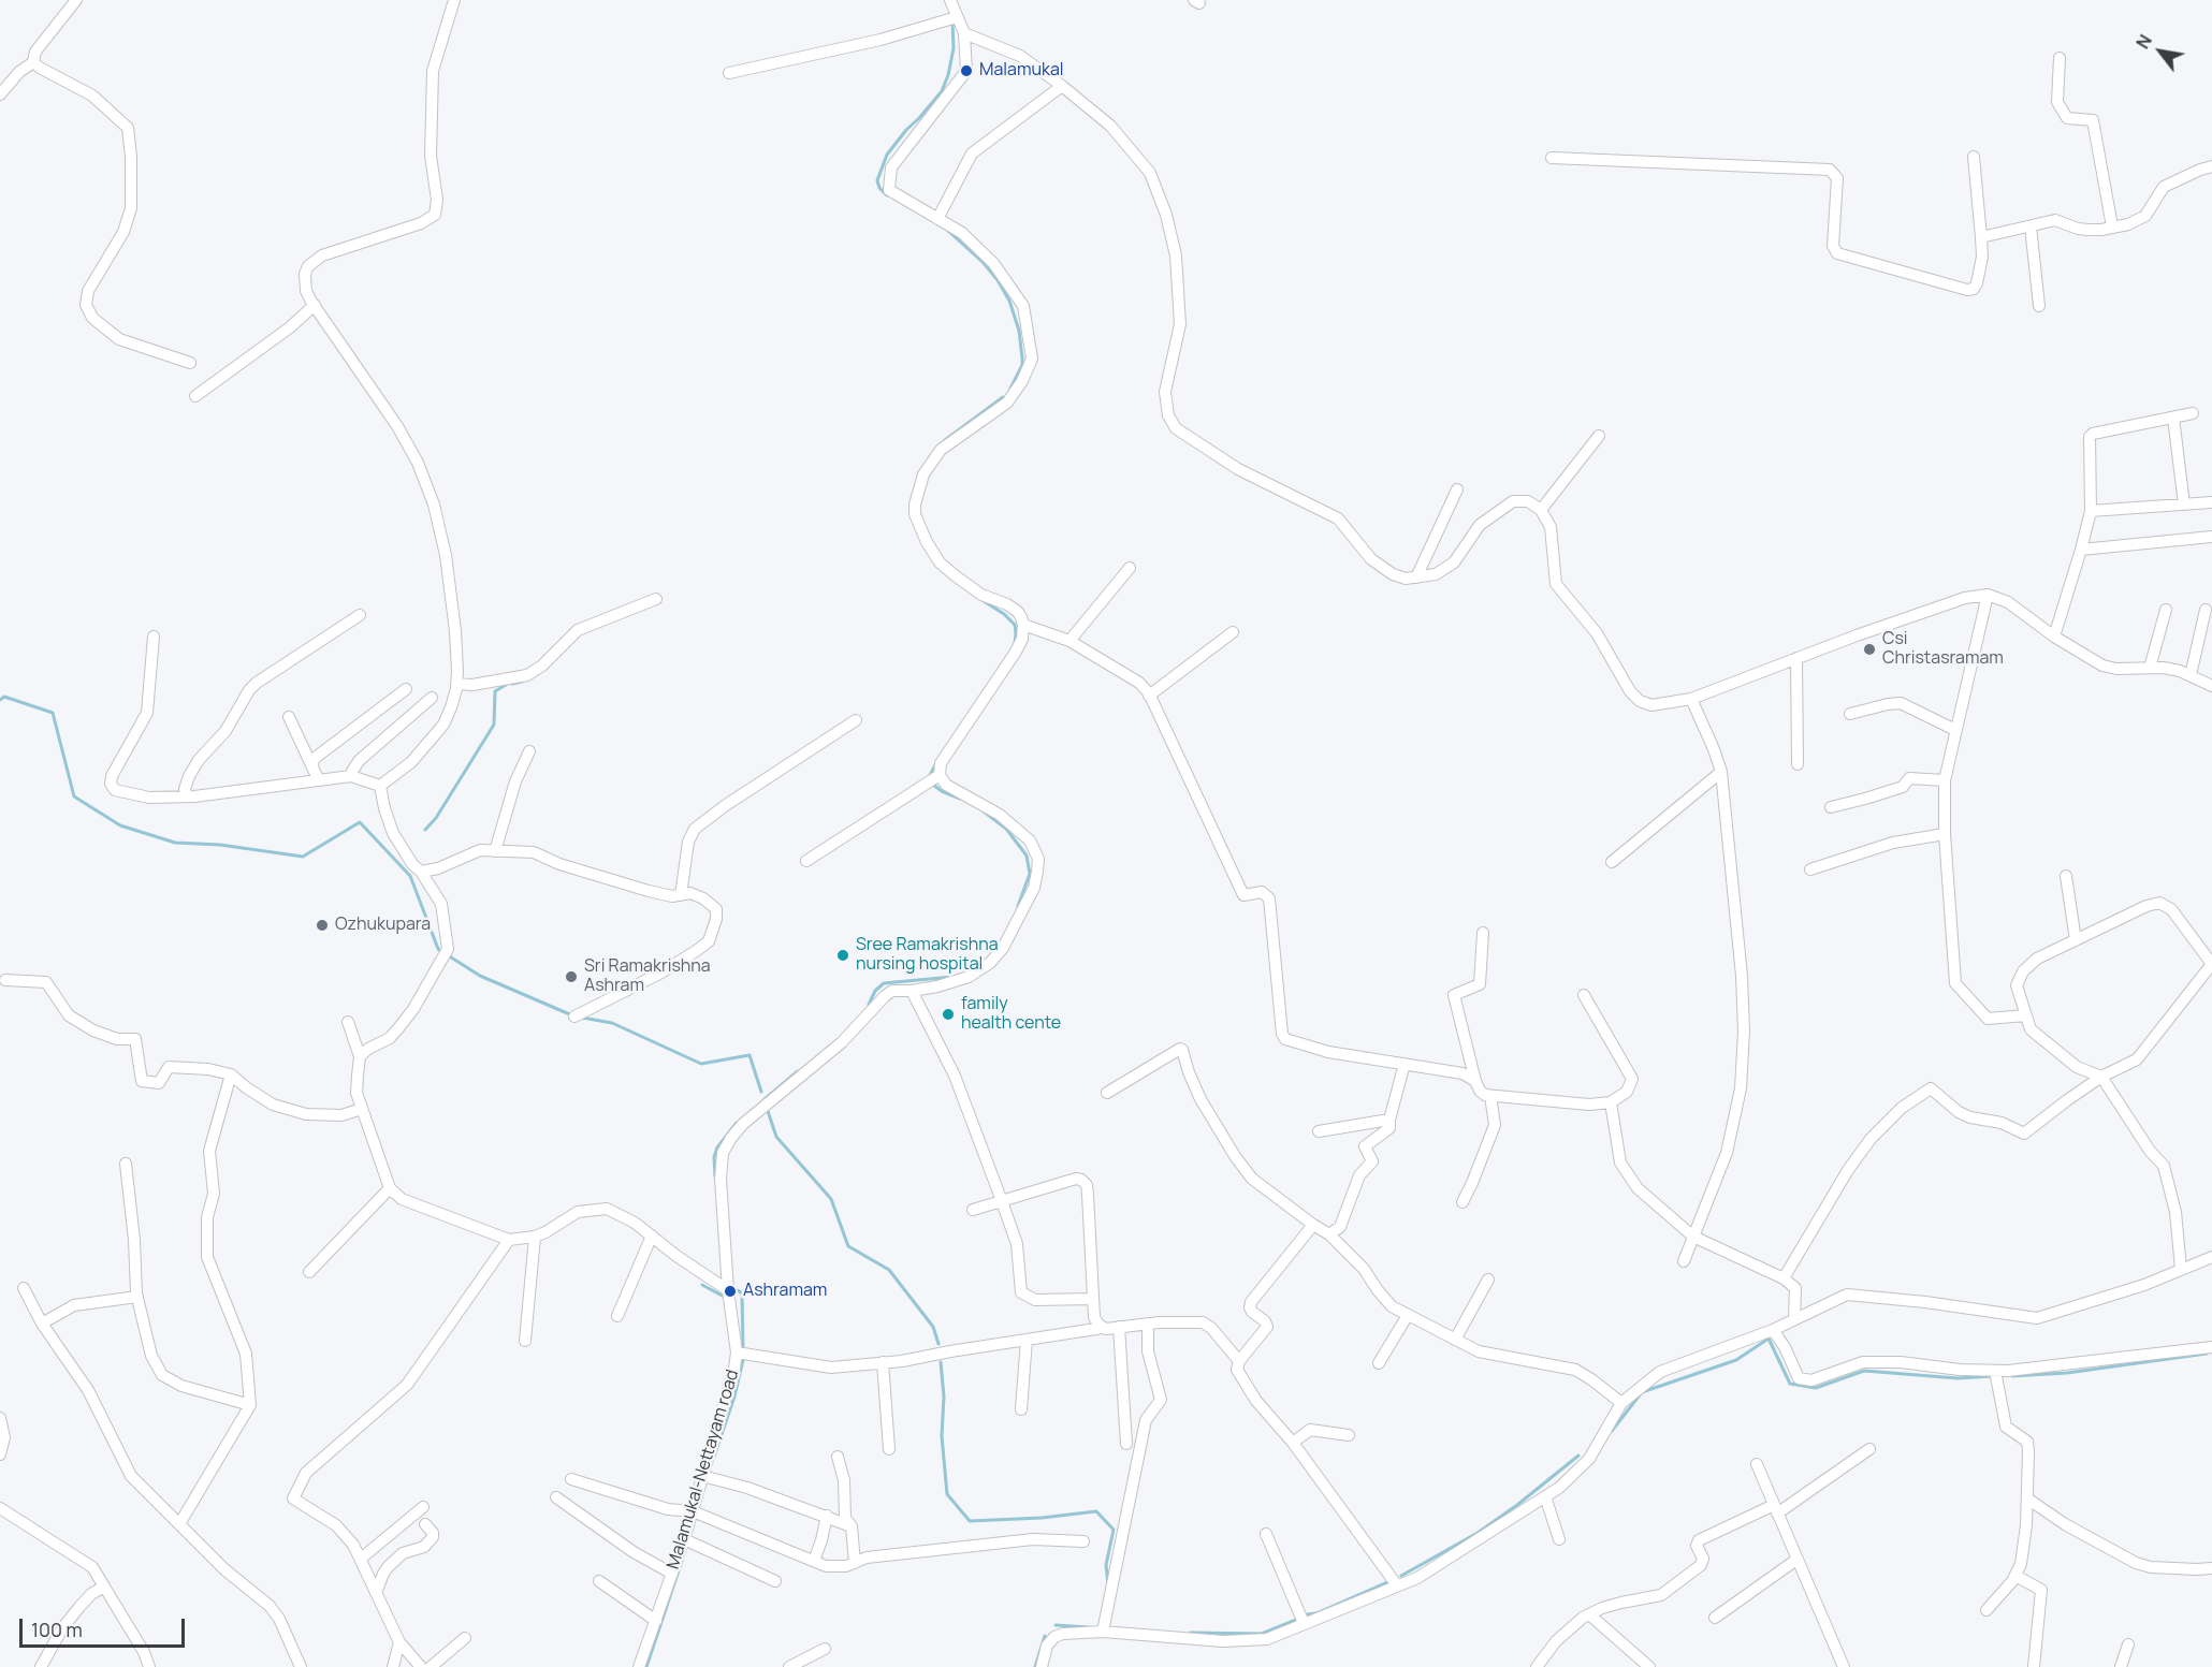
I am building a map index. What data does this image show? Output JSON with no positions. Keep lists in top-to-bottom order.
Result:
{
  "streets": {
    "street": ["Malamukal-Nettayam road"]
  },
  "places": [
    "Malamukal",
    "Csi Christasramam",
    "Ozhukupara",
    "Sree Ramakrishna nursing hospital",
    "Sri Ramakrishna Ashram",
    "family health cente",
    "Ashramam"
  ],
  "scale_bar": "100 m",
  "north": "top left"
}
